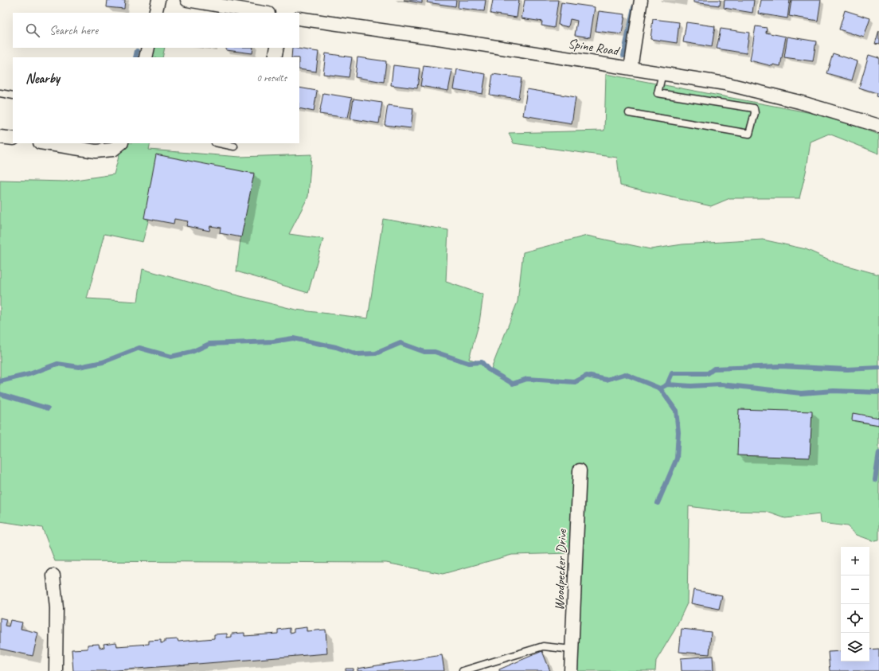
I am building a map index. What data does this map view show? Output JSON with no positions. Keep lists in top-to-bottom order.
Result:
{
  "streets": {
    "street": ["Spine Road", "Woodpecker Drive"]
  },
  "page": {
    "search": "Search here",
    "heading": ["Nearby", "0 results"],
    "map_buttons": ["+", "−"]
  }
}
